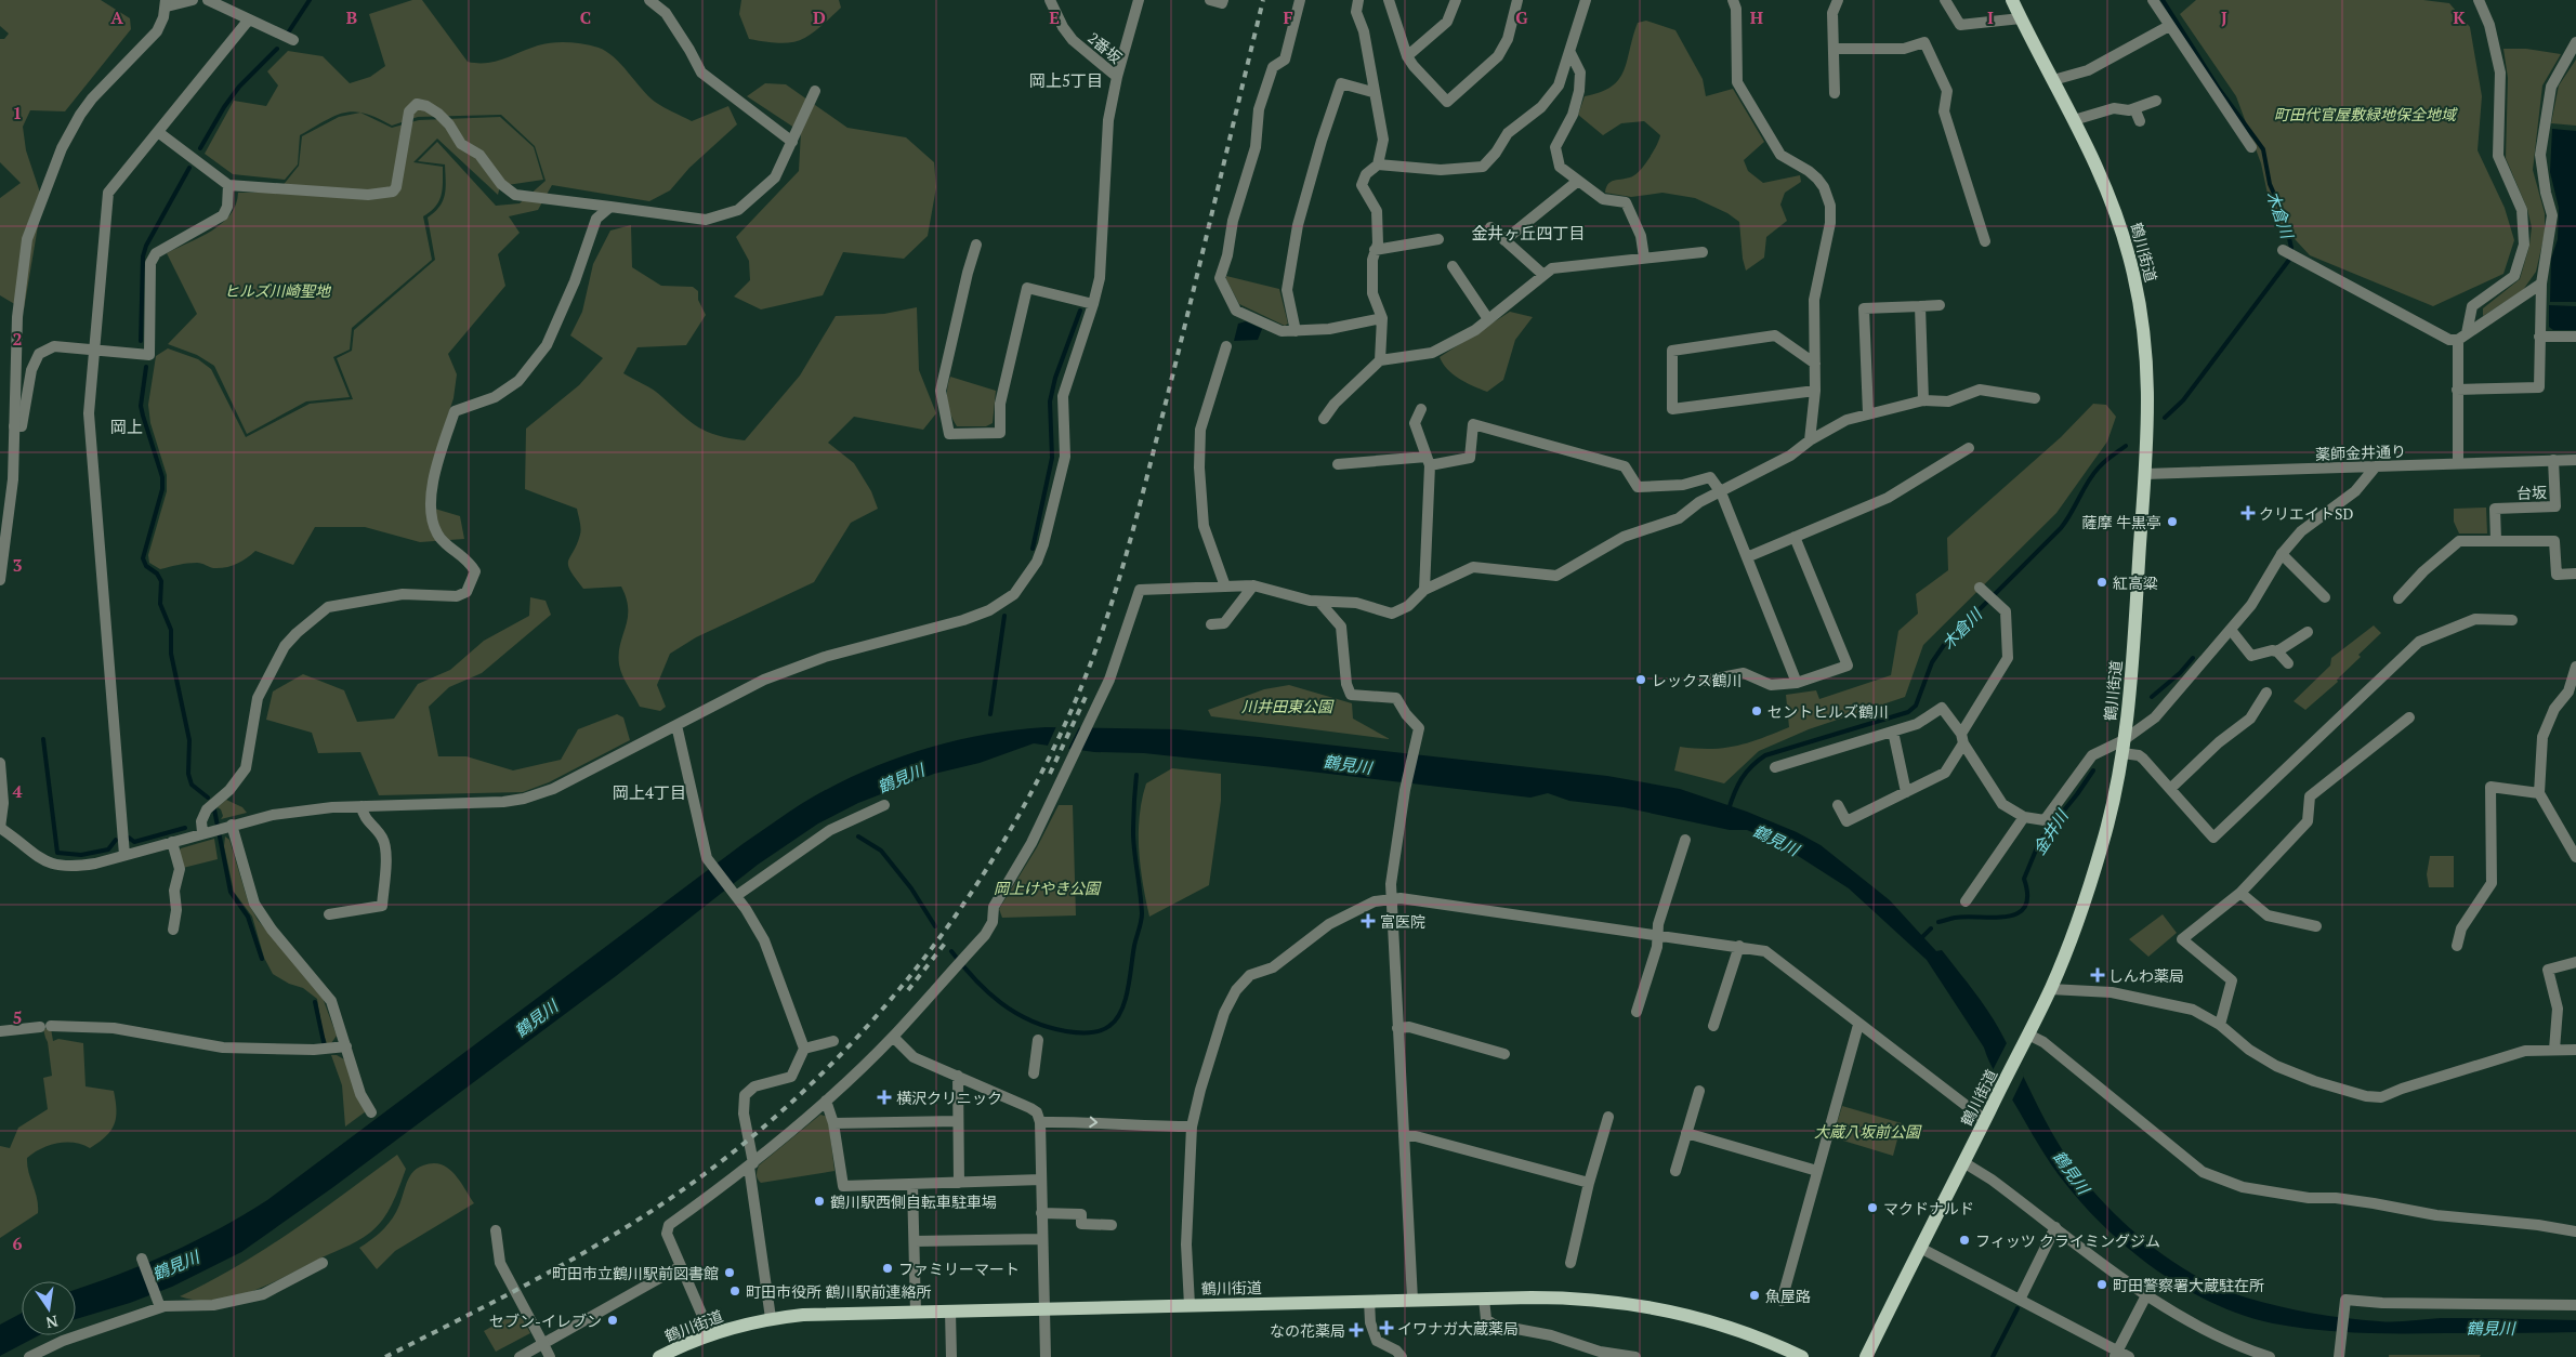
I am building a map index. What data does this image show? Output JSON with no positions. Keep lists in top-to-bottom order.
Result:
{
  "streets": {
    "main road": ["鶴川街道"],
    "street": ["2番坂", "薬師金井通り", "台坂"]
  },
  "crossings": [
    ["鶴川街道", "薬師金井通り"],
    ["薬師金井通り", "台坂"]
  ],
  "districts": [
    "岡上5丁目",
    "金井ヶ丘四丁目",
    "岡上",
    "岡上4丁目"
  ],
  "water": ["木倉川", "鶴見川", "金井川"],
  "parks": [
    "町田代官屋敷緑地保全地域",
    "ヒルズ川崎聖地",
    "川井田東公園",
    "岡上けやき公園",
    "大蔵八坂前公園"
  ],
  "places": {
    "health": [
      "クリエイトSD",
      "富医院",
      "しんわ薬局",
      "横沢クリニック",
      "イワナガ大蔵薬局",
      "なの花薬局"
    ],
    "other": [
      "薩摩 牛黒亭",
      "紅高粱",
      "レックス鶴川",
      "セントヒルズ鶴川",
      "鶴川駅西側自転車駐車場",
      "マクドナルド",
      "フィッツ クライミングジム",
      "ファミリーマート",
      "町田市立鶴川駅前図書館",
      "町田警察署大蔵駐在所",
      "町田市役所 鶴川駅前連絡所",
      "魚屋路",
      "セブン-イレブン"
    ]
  },
  "north": "bottom",
  "grid": {
    "columns": [
      "A",
      "B",
      "C",
      "D",
      "E",
      "F",
      "G",
      "H",
      "I",
      "J",
      "K"
    ],
    "rows": [
      "1",
      "2",
      "3",
      "4",
      "5",
      "6"
    ]
  }
}
